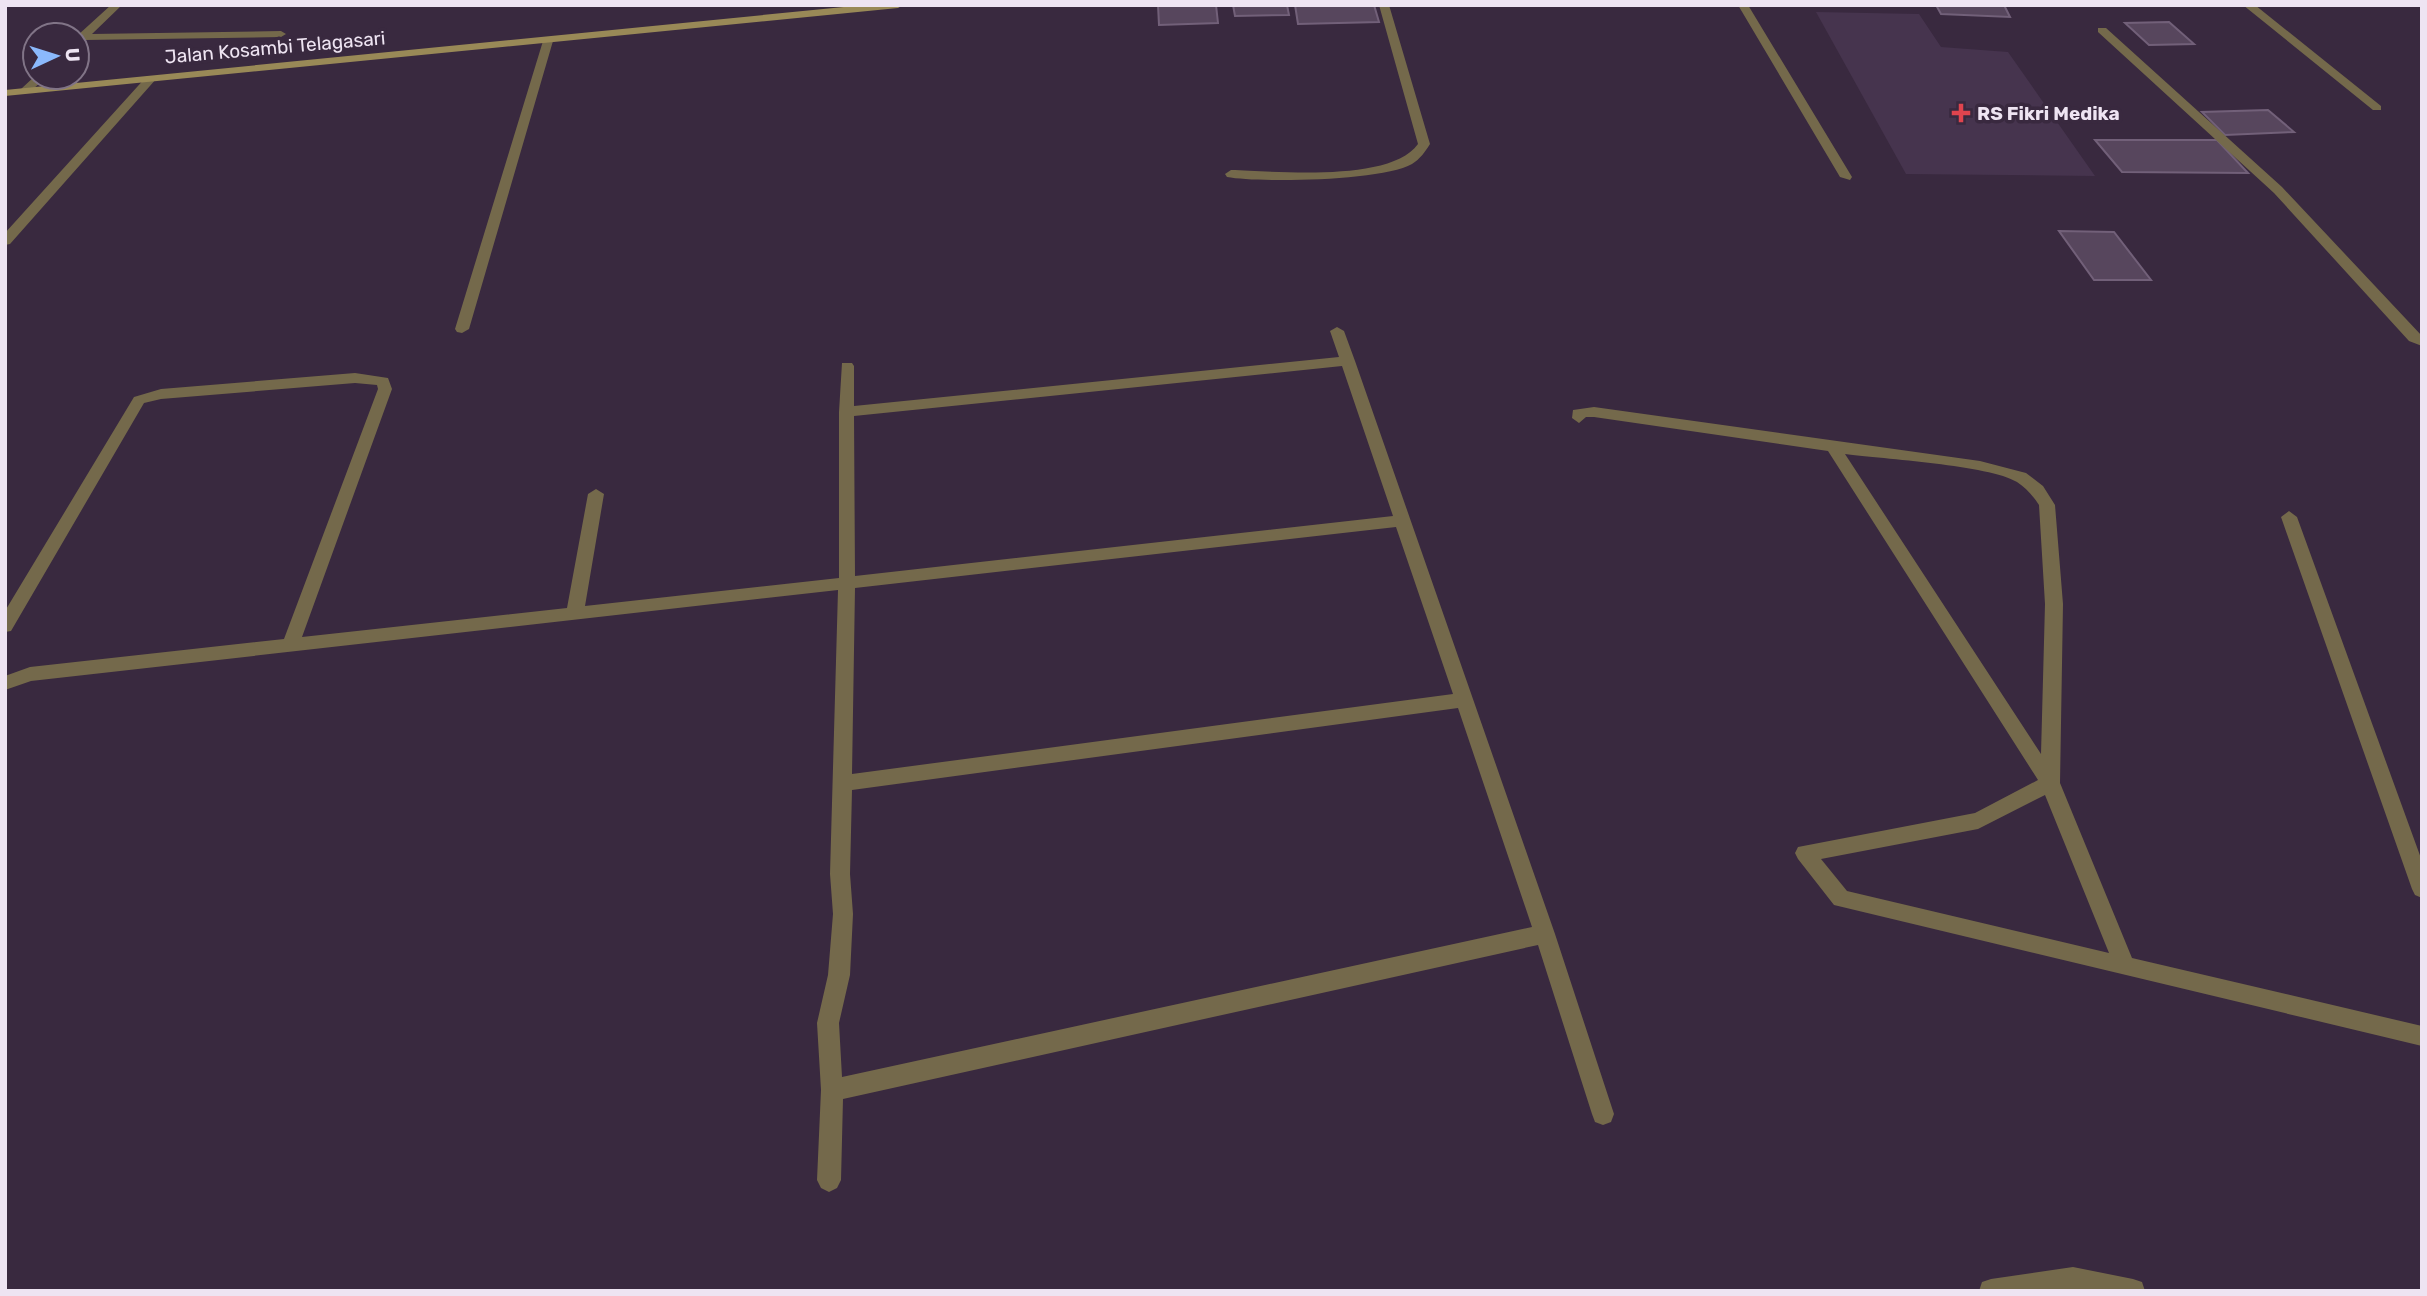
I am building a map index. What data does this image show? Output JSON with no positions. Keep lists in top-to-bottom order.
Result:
{
  "streets": {
    "main road": ["Jalan Kosambi Telagasari"]
  },
  "places": {
    "health": ["RS Fikri Medika"]
  },
  "north": "right"
}
